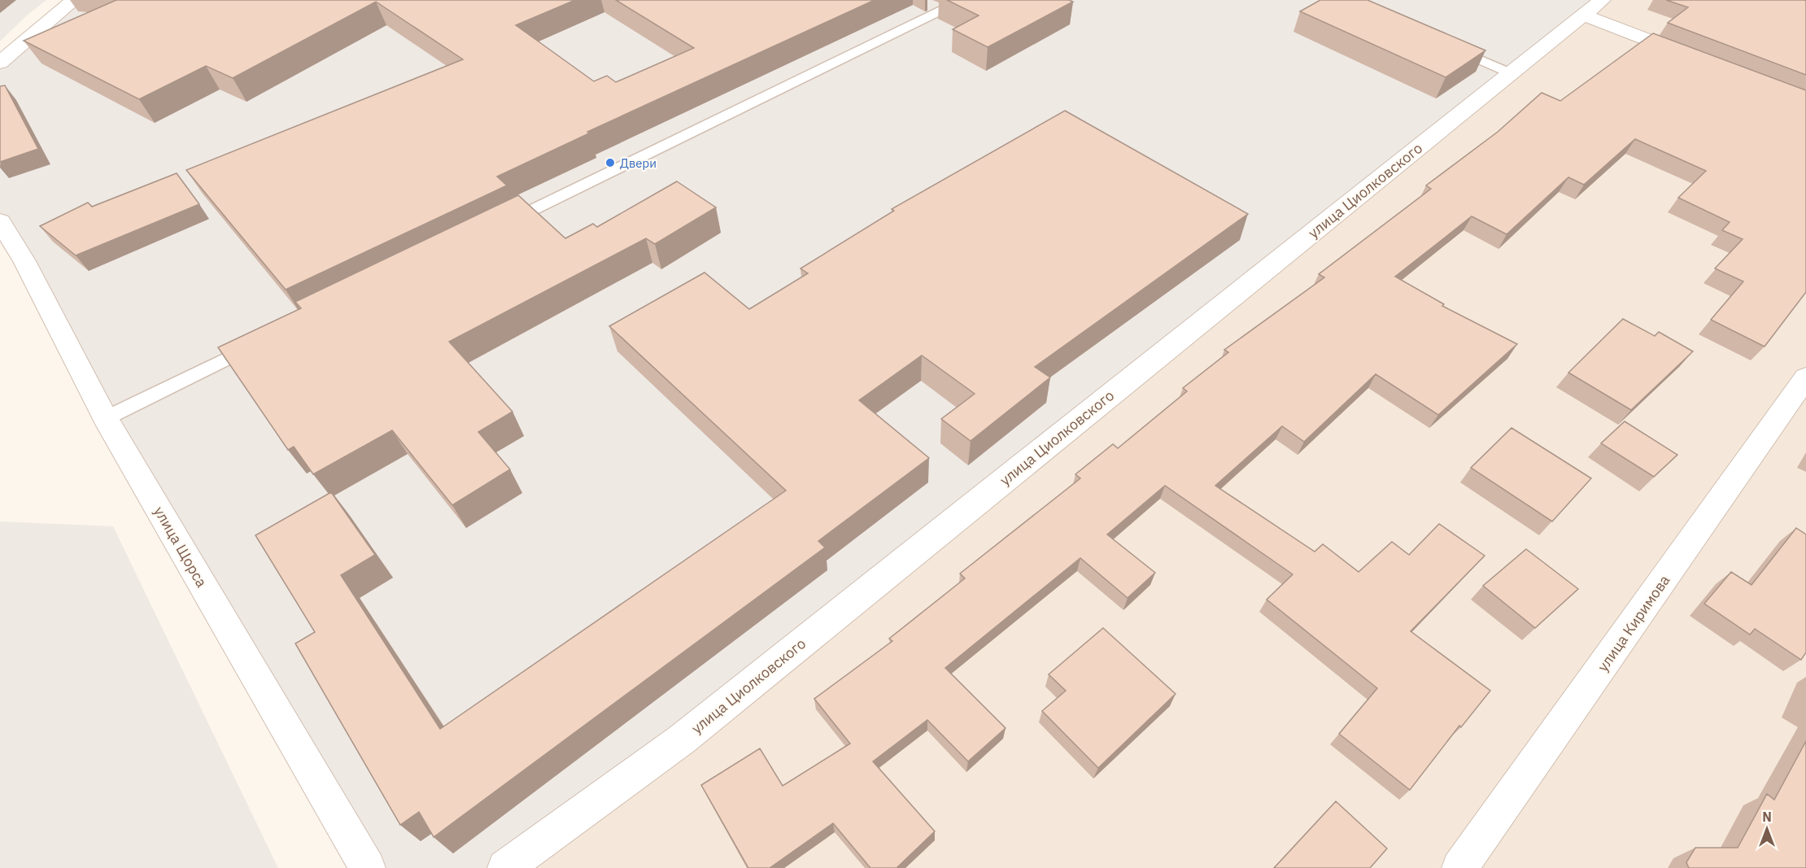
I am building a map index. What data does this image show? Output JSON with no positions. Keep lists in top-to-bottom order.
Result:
{
  "streets": {
    "street": ["улица Циолковского", "улица Щорса", "улица Киримова"]
  },
  "places": ["Двери"],
  "north": "top"
}
